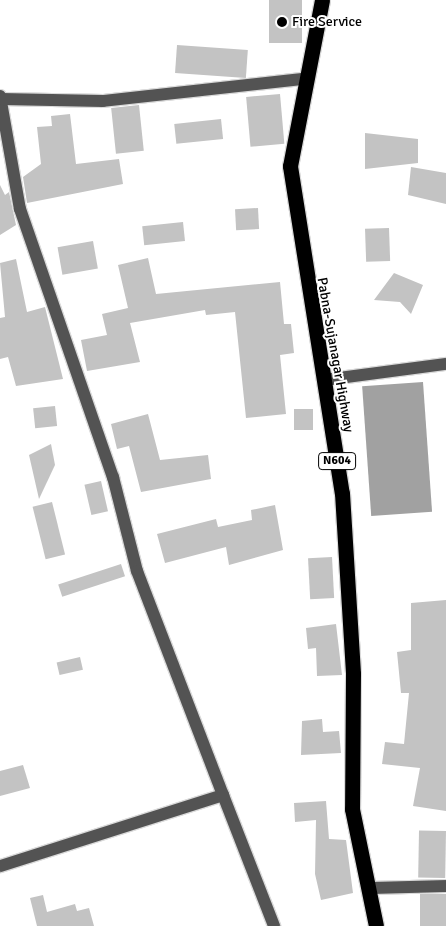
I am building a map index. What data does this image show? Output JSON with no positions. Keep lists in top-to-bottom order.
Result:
{
  "streets": {
    "highway": ["Pabna-Sujanagar Highway", "N604"]
  },
  "places": ["Fire Service"]
}
